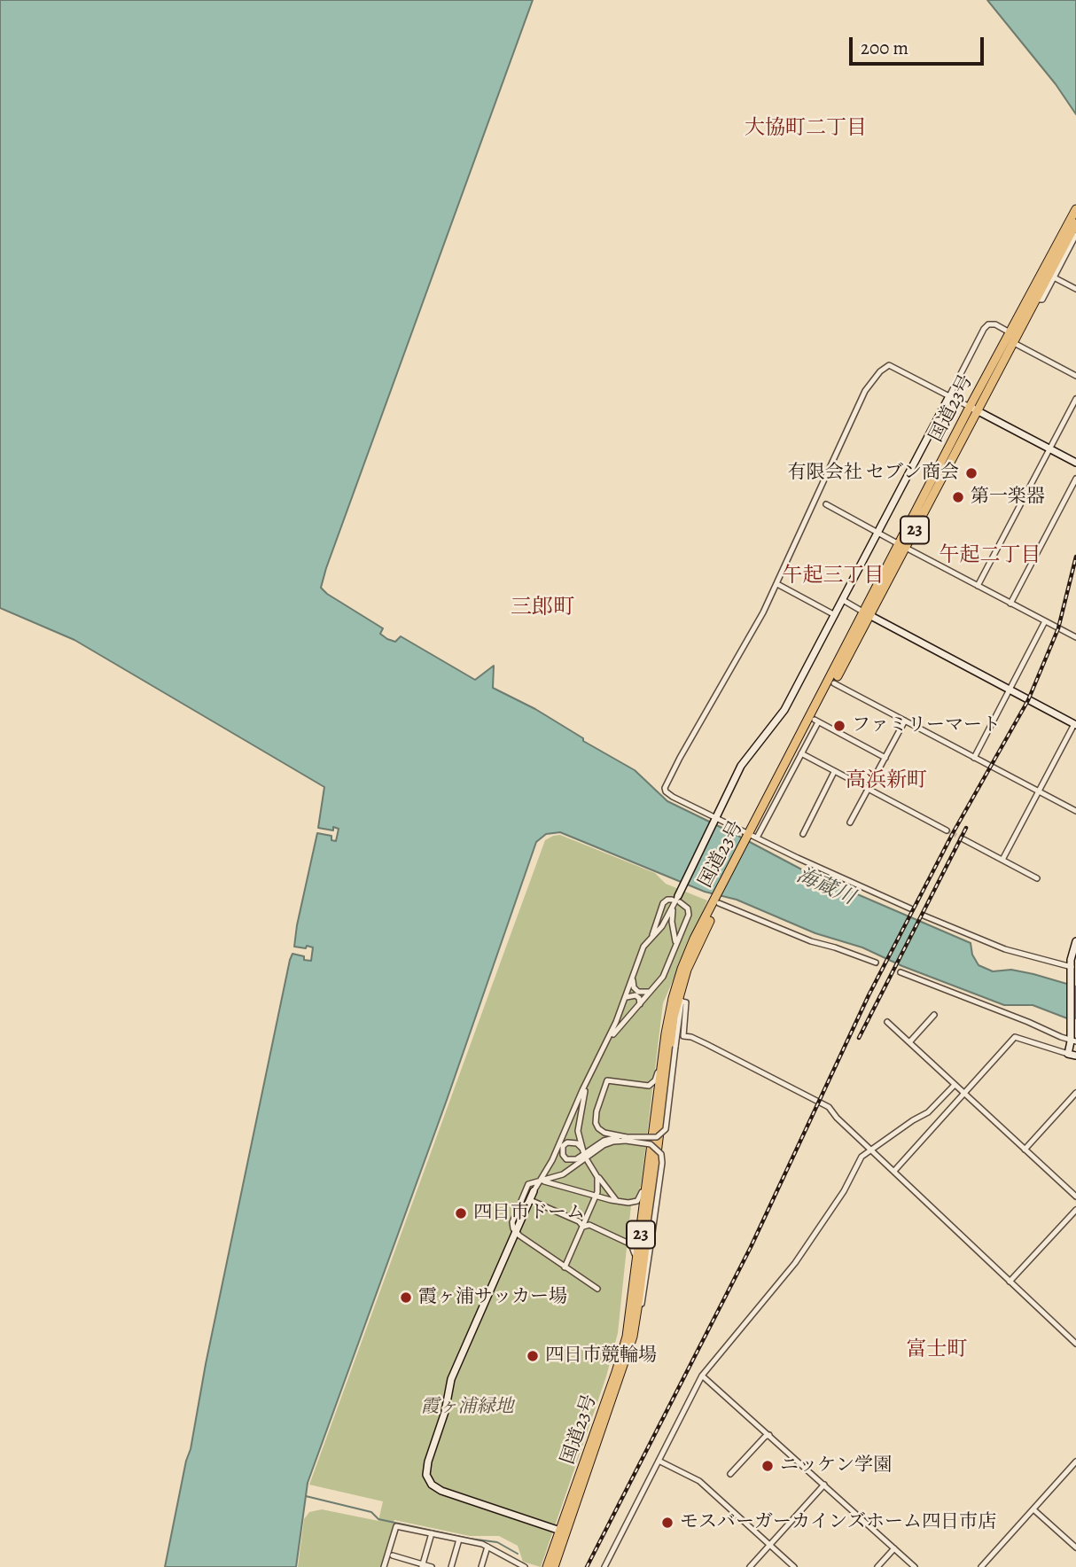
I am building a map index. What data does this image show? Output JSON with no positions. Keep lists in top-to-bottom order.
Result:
{
  "streets": {
    "highway": ["国道23号", "23"]
  },
  "districts": [
    "大協町二丁目",
    "午起二丁目",
    "午起三丁目",
    "三郎町",
    "高浜新町",
    "富士町"
  ],
  "water": ["海蔵川"],
  "parks": ["霞ヶ浦緑地"],
  "places": [
    "有限会社 セブン商会",
    "第一楽器",
    "ファミリーマート",
    "四日市ドーム",
    "霞ヶ浦サッカー場",
    "四日市競輪場",
    "ニッケン学園",
    "モスバーガーカインズホーム四日市店"
  ],
  "scale_bar": "200 m"
}
